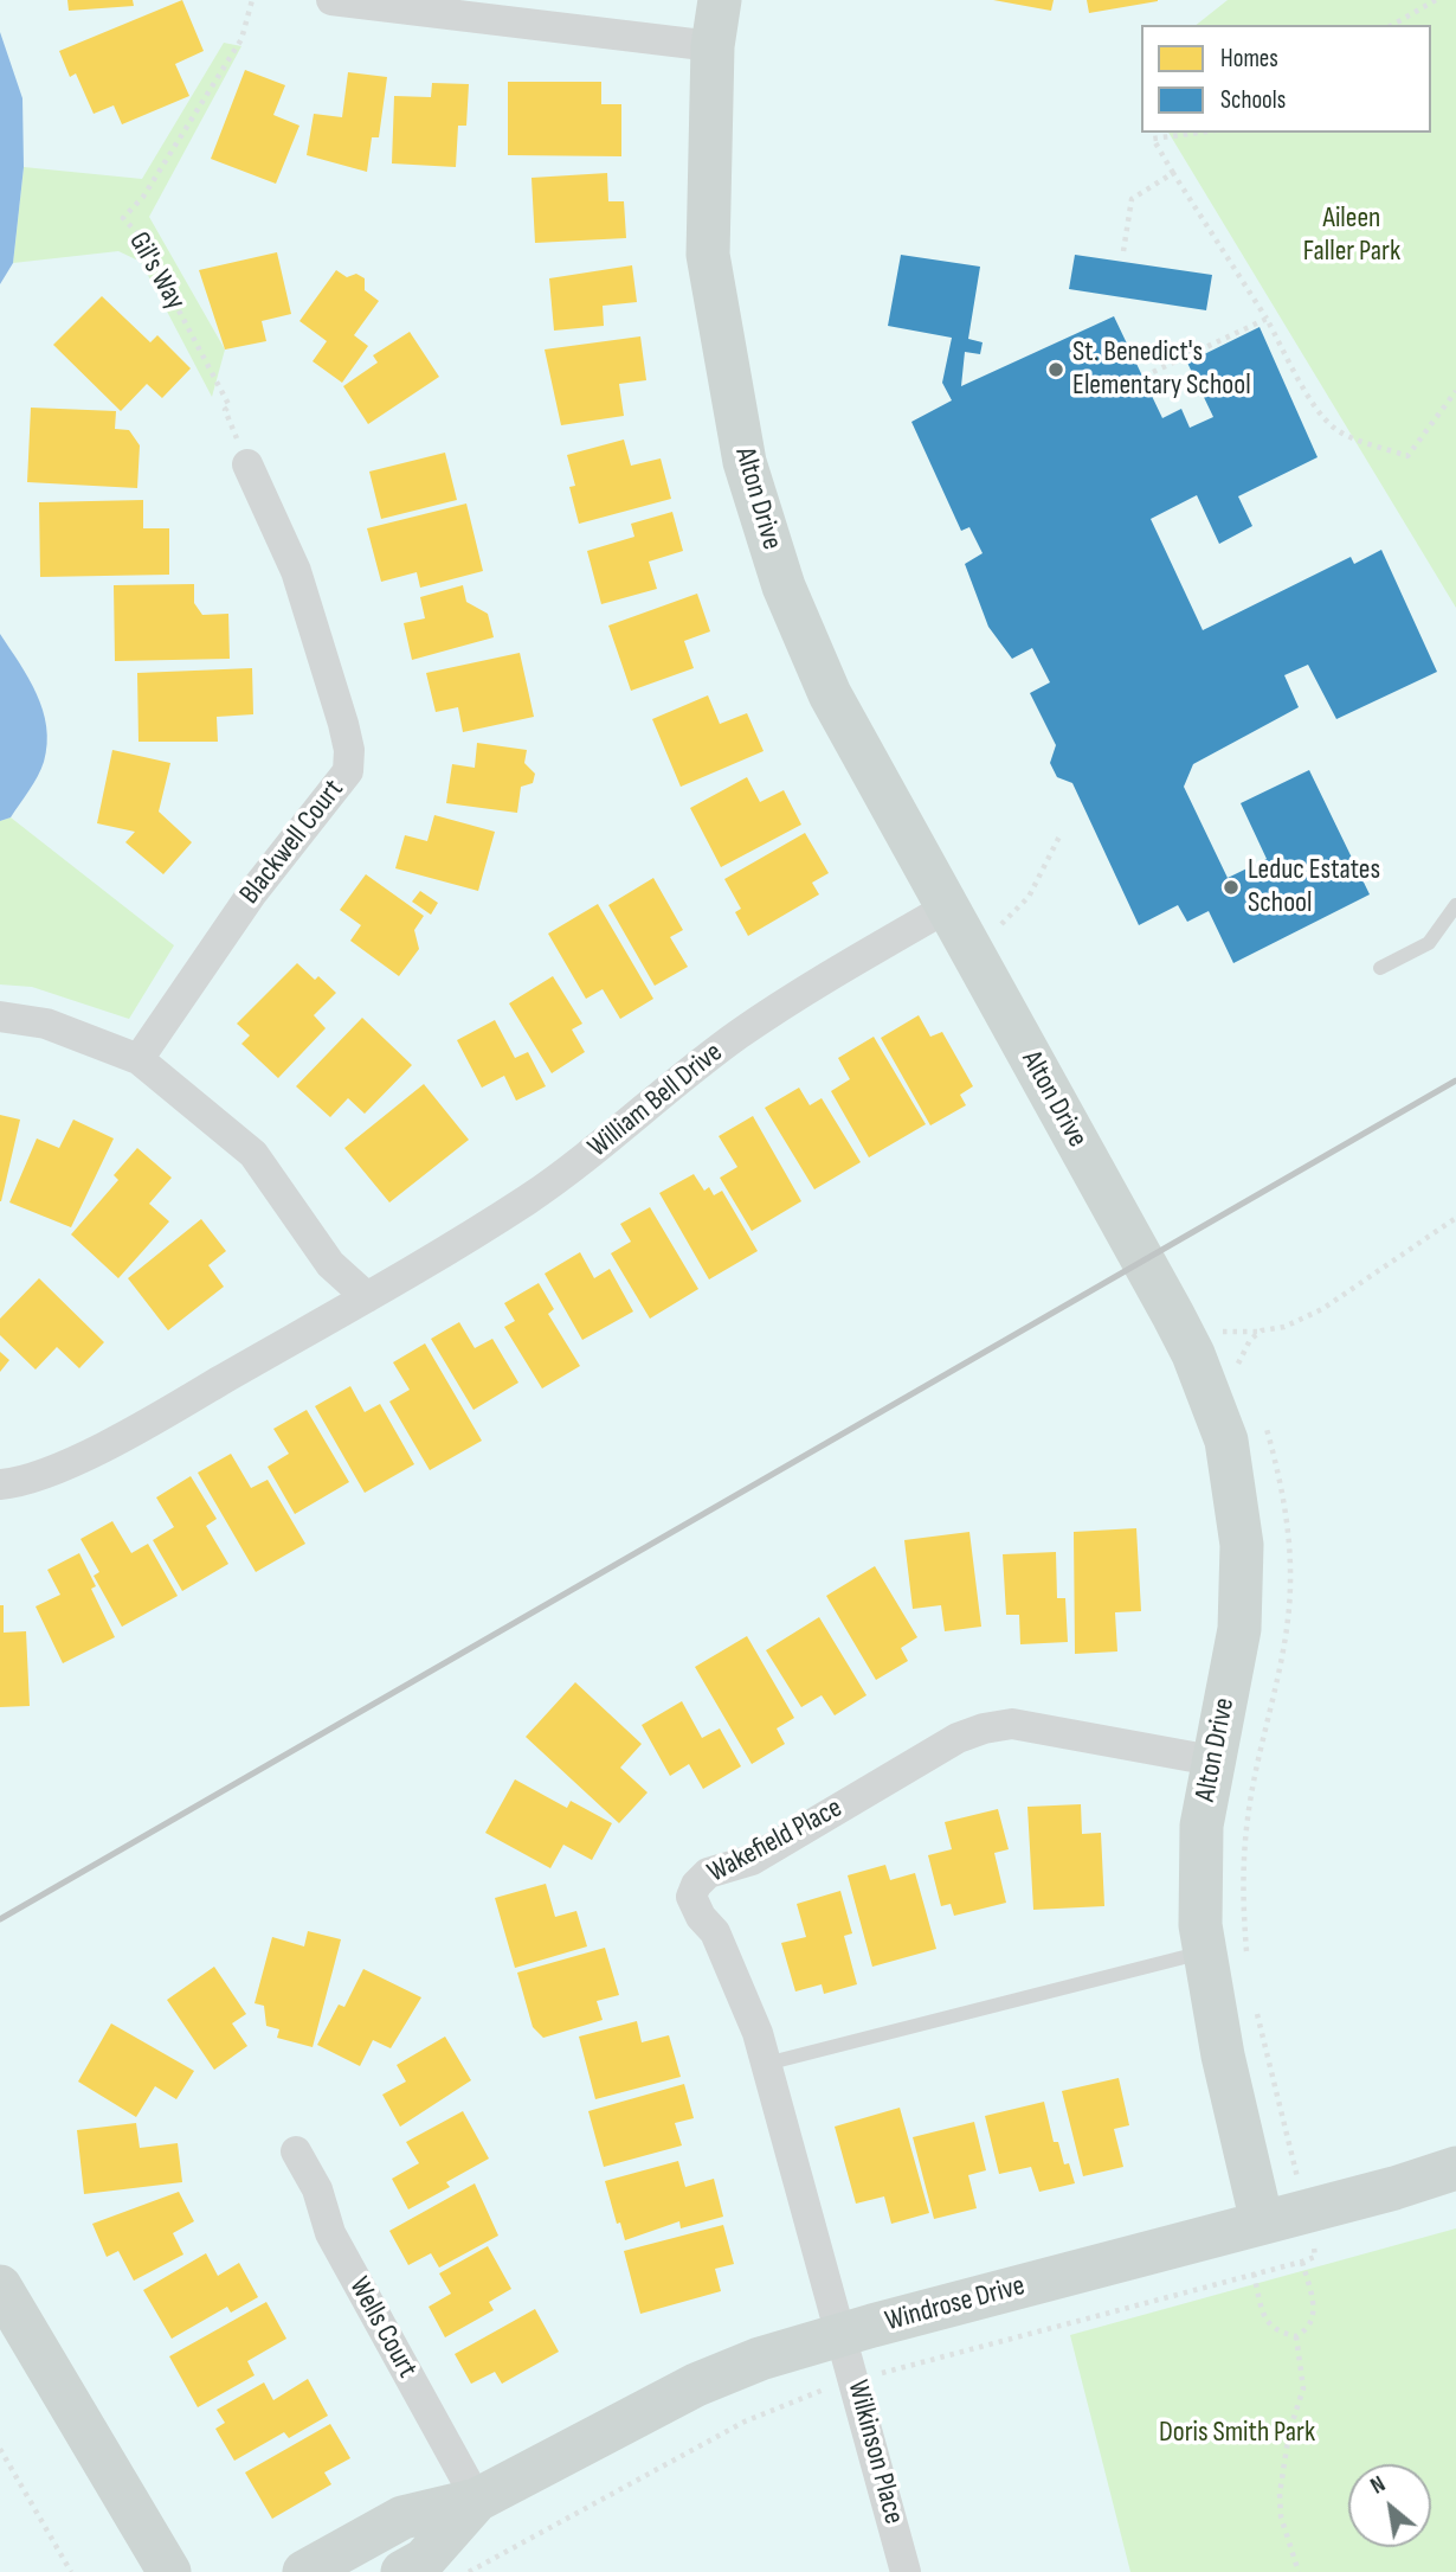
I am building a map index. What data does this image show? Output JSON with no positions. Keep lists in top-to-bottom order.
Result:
{
  "streets": {
    "street": [
      "Alton Drive",
      "Blackwell Court",
      "William Bell Drive",
      "Wakefield Place",
      "Windrose Drive",
      "Wells Court",
      "Wilkinson Place"
    ],
    "path": ["Gil's Way"]
  },
  "crossings": [
    ["Gil's Way", "Blackwell Court"],
    ["Alton Drive", "William Bell Drive"],
    ["Alton Drive", "Wakefield Place"],
    ["Alton Drive", "Windrose Drive"],
    ["Wakefield Place", "Windrose Drive"],
    ["Wakefield Place", "Wilkinson Place"],
    ["Windrose Drive", "Wells Court"],
    ["Windrose Drive", "Wilkinson Place"]
  ],
  "parks": ["Aileen Faller Park", "Doris Smith Park"],
  "places": ["St. Benedict's Elementary School", "Leduc Estates School"],
  "legend": ["Homes", "Schools"],
  "north": "top left"
}
